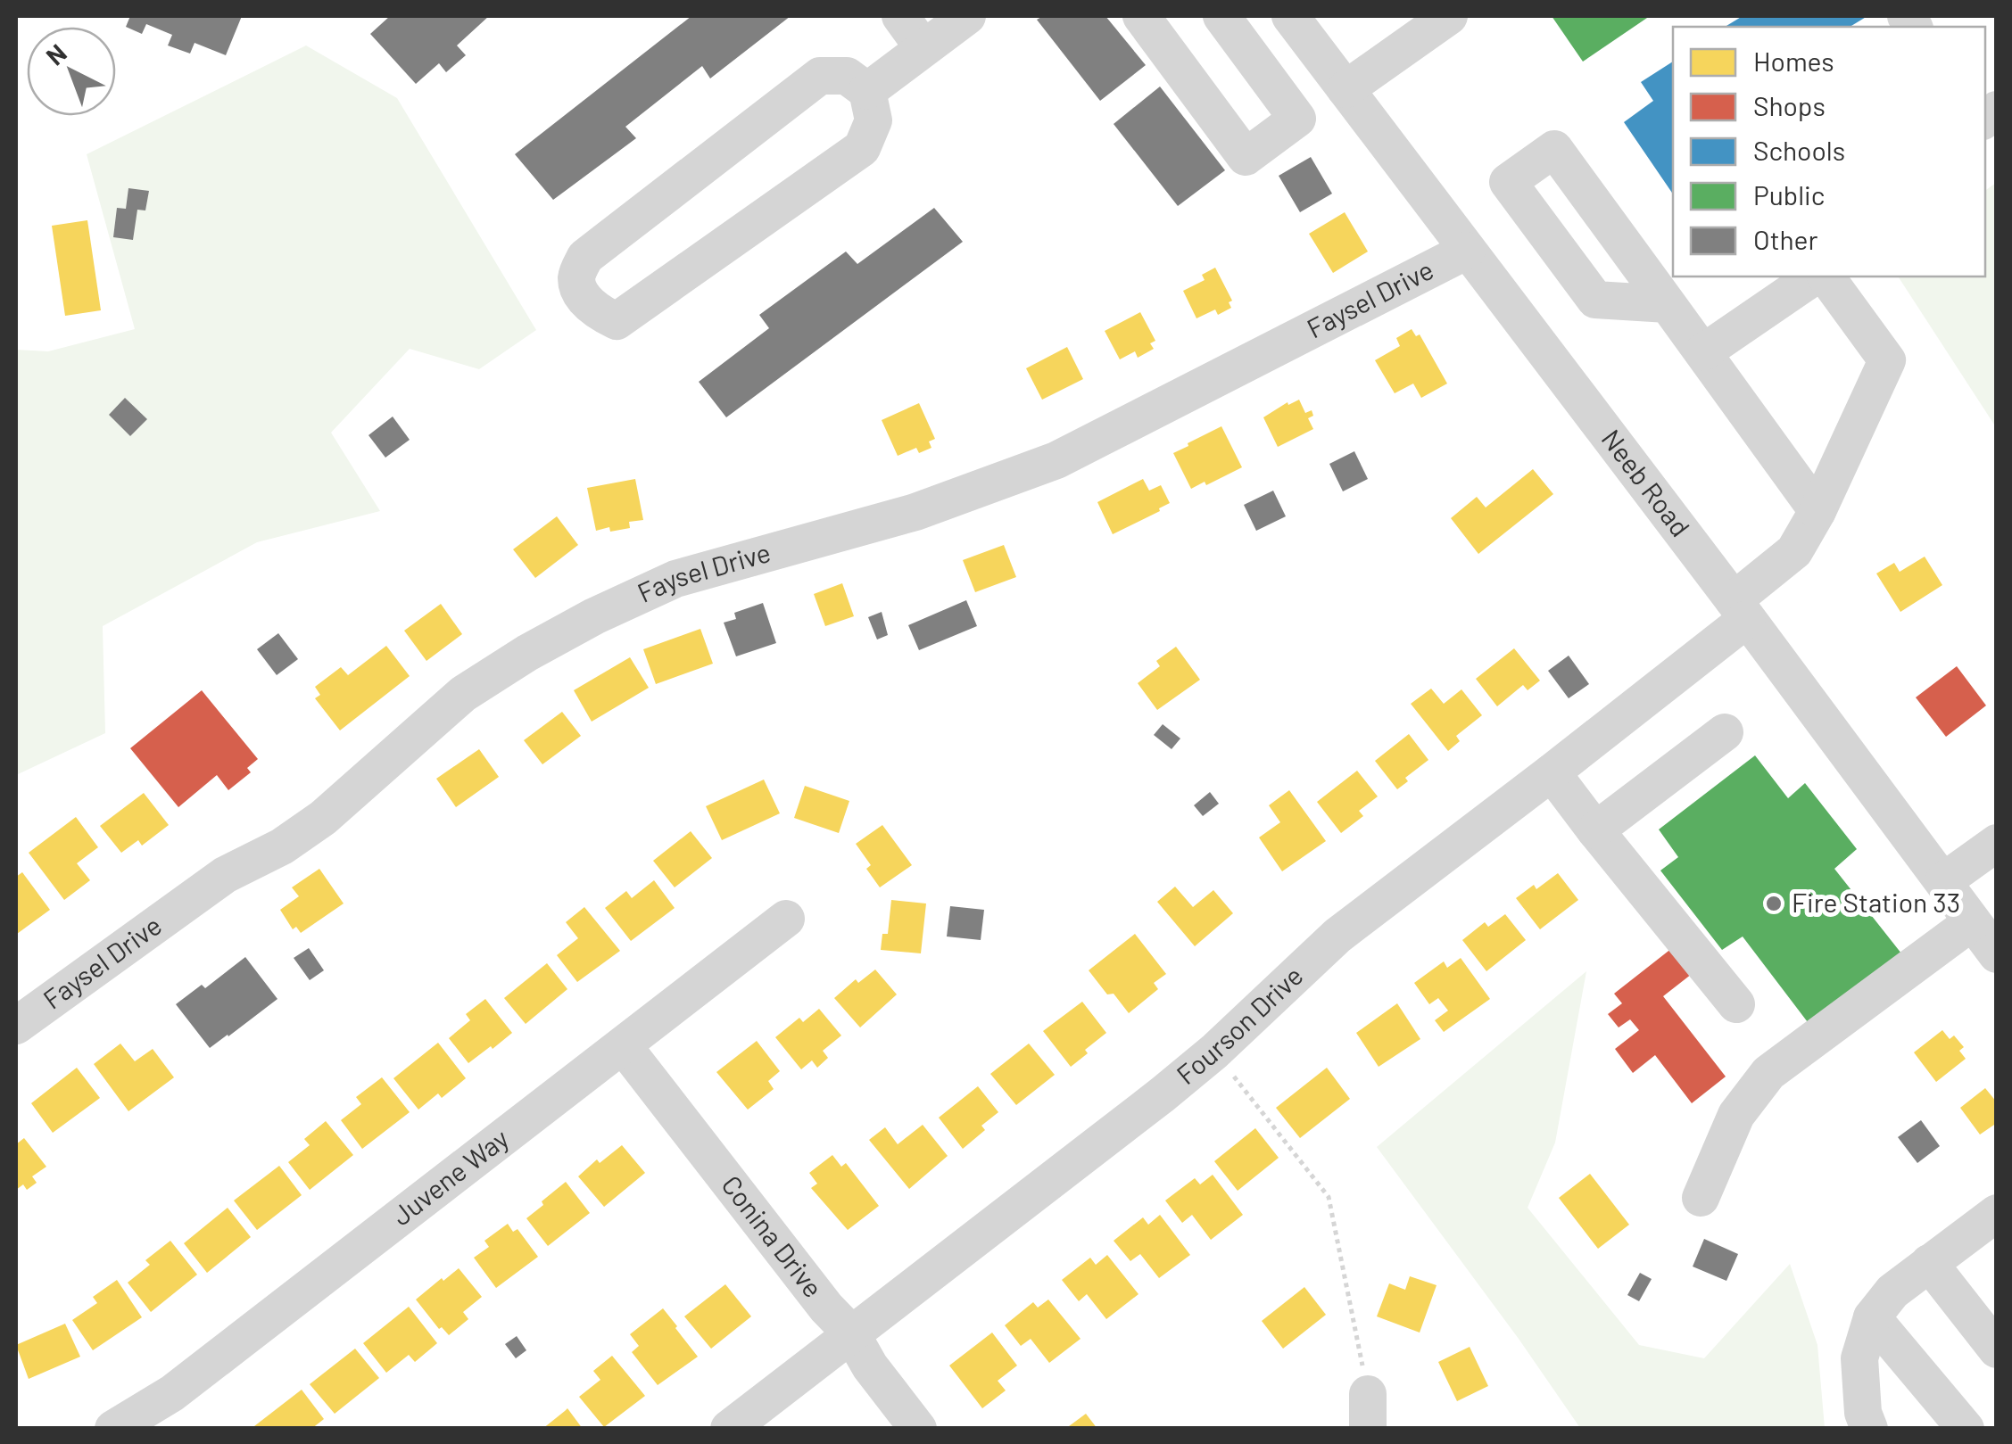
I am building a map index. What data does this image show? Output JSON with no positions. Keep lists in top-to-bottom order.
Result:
{
  "streets": {
    "street": [
      "Faysel Drive",
      "Neeb Road",
      "Fourson Drive",
      "Juvene Way",
      "Conina Drive"
    ]
  },
  "crossings": [
    ["Faysel Drive", "Neeb Road"],
    ["Neeb Road", "Fourson Drive"],
    ["Fourson Drive", "Conina Drive"],
    ["Juvene Way", "Conina Drive"]
  ],
  "places": ["Fire Station 33"],
  "legend": [
    "Homes",
    "Shops",
    "Schools",
    "Public",
    "Other"
  ],
  "north": "top left"
}
